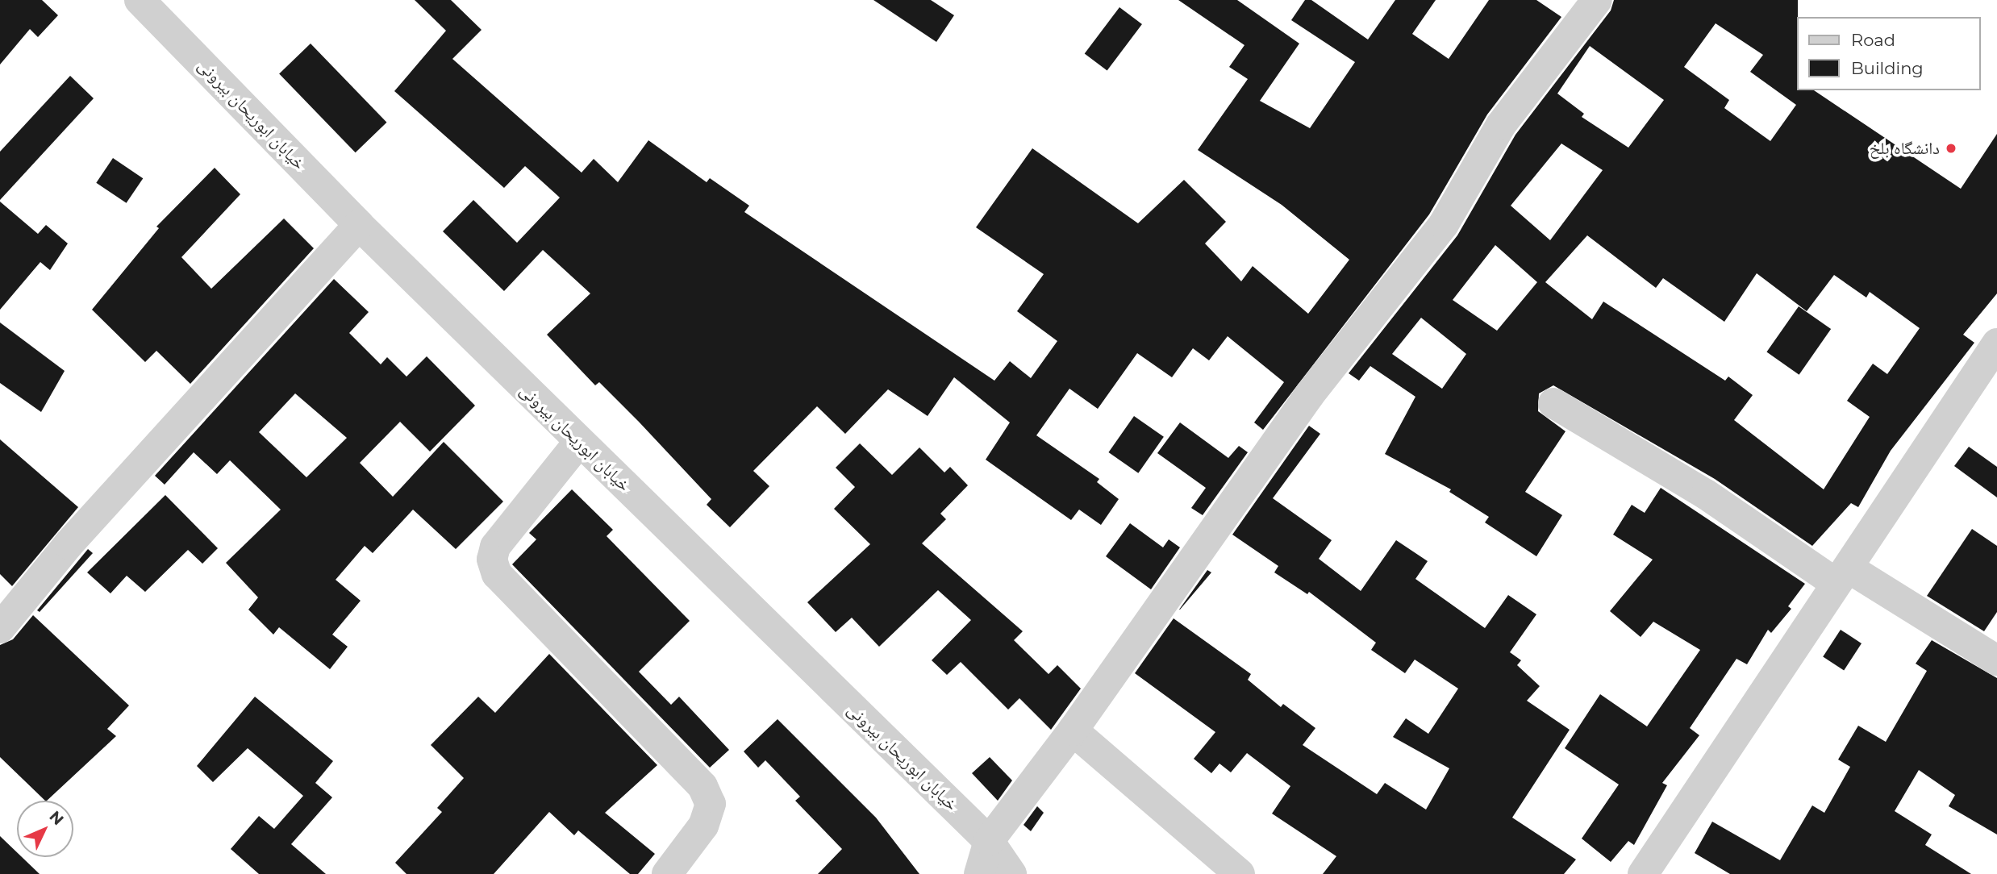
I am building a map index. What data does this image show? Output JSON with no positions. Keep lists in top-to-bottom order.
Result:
{
  "streets": {
    "street": ["خیابان ابوریحان بیرونی"]
  },
  "places": ["دانشگاه بلخ"],
  "legend": ["Road", "Building"],
  "north": "top right"
}
